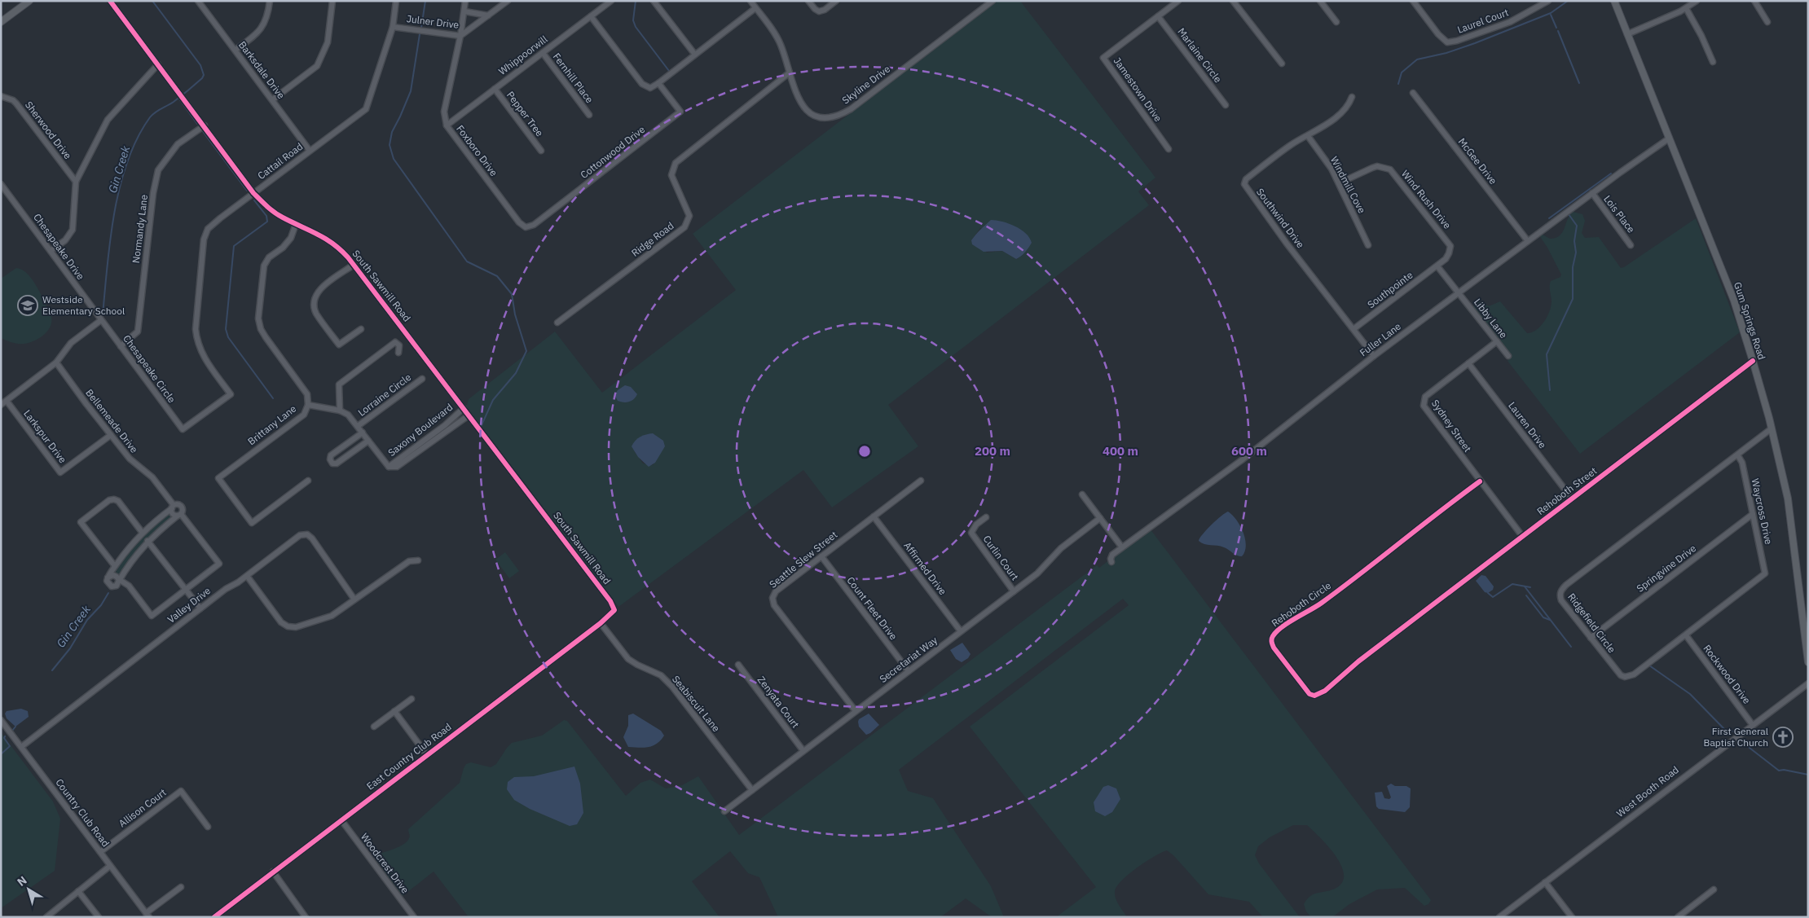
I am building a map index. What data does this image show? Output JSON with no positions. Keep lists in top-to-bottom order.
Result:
{
  "streets": {
    "main road": ["Gum Springs Road"],
    "street": [
      "Laurel Court",
      "Julner Drive",
      "Whippoorwill",
      "Marlaine Circle",
      "Barksdale Drive",
      "Fernhill Place",
      "Skyline Drive",
      "Jamestown Drive",
      "Pepper Tree",
      "Sherwood Drive",
      "Foxboro Drive",
      "Cottonwood Drive",
      "Cattail Road",
      "McGee Drive",
      "Windmill Cove",
      "Wind Rush Drive",
      "Lois Place",
      "Southwind Drive",
      "Normandy Lane",
      "Ridge Road",
      "Chesapeake Drive",
      "South Sawmill Road",
      "Southpointe",
      "Libby Lane",
      "Fuller Lane",
      "Chesapeake Circle",
      "Lorraine Circle",
      "Bellemeade Drive",
      "Brittany Lane",
      "Lauren Drive",
      "Sydney Street",
      "Saxony Boulevard",
      "Larkspur Drive",
      "Rehoboth Street",
      "Waycross Drive",
      "Curlin Court",
      "Seattle Slew Street",
      "Affirmed Drive",
      "Springvine Drive",
      "Rehoboth Circle",
      "Valley Drive",
      "Count Fleet Drive",
      "Ridgefield Circle",
      "Secretariat Way",
      "Rockwood Drive",
      "Zenyata Court",
      "Seabiscuit Lane",
      "East Country Club Road",
      "West Booth Road",
      "Allison Court",
      "Country Club Road",
      "Woodcrest Drive"
    ]
  },
  "crossings": [
    ["Julner Drive", "Foxboro Drive"],
    ["Julner Drive", "Cattail Road"],
    ["Whippoorwill", "Fernhill Place"],
    ["Whippoorwill", "Pepper Tree"],
    ["Whippoorwill", "Foxboro Drive"],
    ["Marlaine Circle", "Jamestown Drive"],
    ["Barksdale Drive", "Cattail Road"],
    ["Skyline Drive", "Ridge Road"],
    ["Foxboro Drive", "Cottonwood Drive"],
    ["Cattail Road", "South Sawmill Road"],
    ["Cattail Road", "Chesapeake Circle"],
    ["McGee Drive", "Fuller Lane"],
    ["Windmill Cove", "Wind Rush Drive"],
    ["Windmill Cove", "Southwind Drive"],
    ["Wind Rush Drive", "Southpointe"],
    ["Wind Rush Drive", "Libby Lane"],
    ["Lois Place", "Fuller Lane"],
    ["Southwind Drive", "Southpointe"],
    ["Southwind Drive", "Fuller Lane"],
    ["Normandy Lane", "South Sawmill Road"],
    ["Normandy Lane", "Chesapeake Circle"],
    ["Chesapeake Drive", "Chesapeake Circle"],
    ["South Sawmill Road", "Brittany Lane"],
    ["South Sawmill Road", "Saxony Boulevard"],
    ["South Sawmill Road", "East Country Club Road"],
    ["Southpointe", "Libby Lane"],
    ["Libby Lane", "Fuller Lane"],
    ["Libby Lane", "Sydney Street"],
    ["Gum Springs Road", "Fuller Lane"],
    ["Gum Springs Road", "Rehoboth Street"],
    ["Gum Springs Road", "Ridgefield Circle"],
    ["Lorraine Circle", "Saxony Boulevard"],
    ["Bellemeade Drive", "Larkspur Drive"],
    ["Lauren Drive", "Sydney Street"],
    ["Lauren Drive", "Rehoboth Street"],
    ["Sydney Street", "Rehoboth Street"],
    ["Sydney Street", "Rehoboth Circle"],
    ["Rehoboth Street", "Rehoboth Circle"],
    ["Waycross Drive", "Springvine Drive"],
    ["Waycross Drive", "Ridgefield Circle"],
    ["Curlin Court", "Secretariat Way"],
    ["Seattle Slew Street", "Affirmed Drive"],
    ["Seattle Slew Street", "Count Fleet Drive"],
    ["Seattle Slew Street", "Secretariat Way"],
    ["Affirmed Drive", "Secretariat Way"],
    ["Springvine Drive", "Ridgefield Circle"],
    ["Valley Drive", "Country Club Road"],
    ["Count Fleet Drive", "Secretariat Way"],
    ["Ridgefield Circle", "Rockwood Drive"],
    ["Secretariat Way", "Zenyata Court"],
    ["Secretariat Way", "Seabiscuit Lane"],
    ["Rockwood Drive", "West Booth Road"],
    ["Seabiscuit Lane", "East Country Club Road"],
    ["East Country Club Road", "Woodcrest Drive"],
    ["Allison Court", "Country Club Road"]
  ],
  "water": ["Gin Creek"],
  "places": {
    "school or university": ["Westside Elementary School"],
    "church": ["First General Baptist Church"]
  },
  "north": "top left",
  "rings": ["200 m", "400 m", "600 m"]
}
